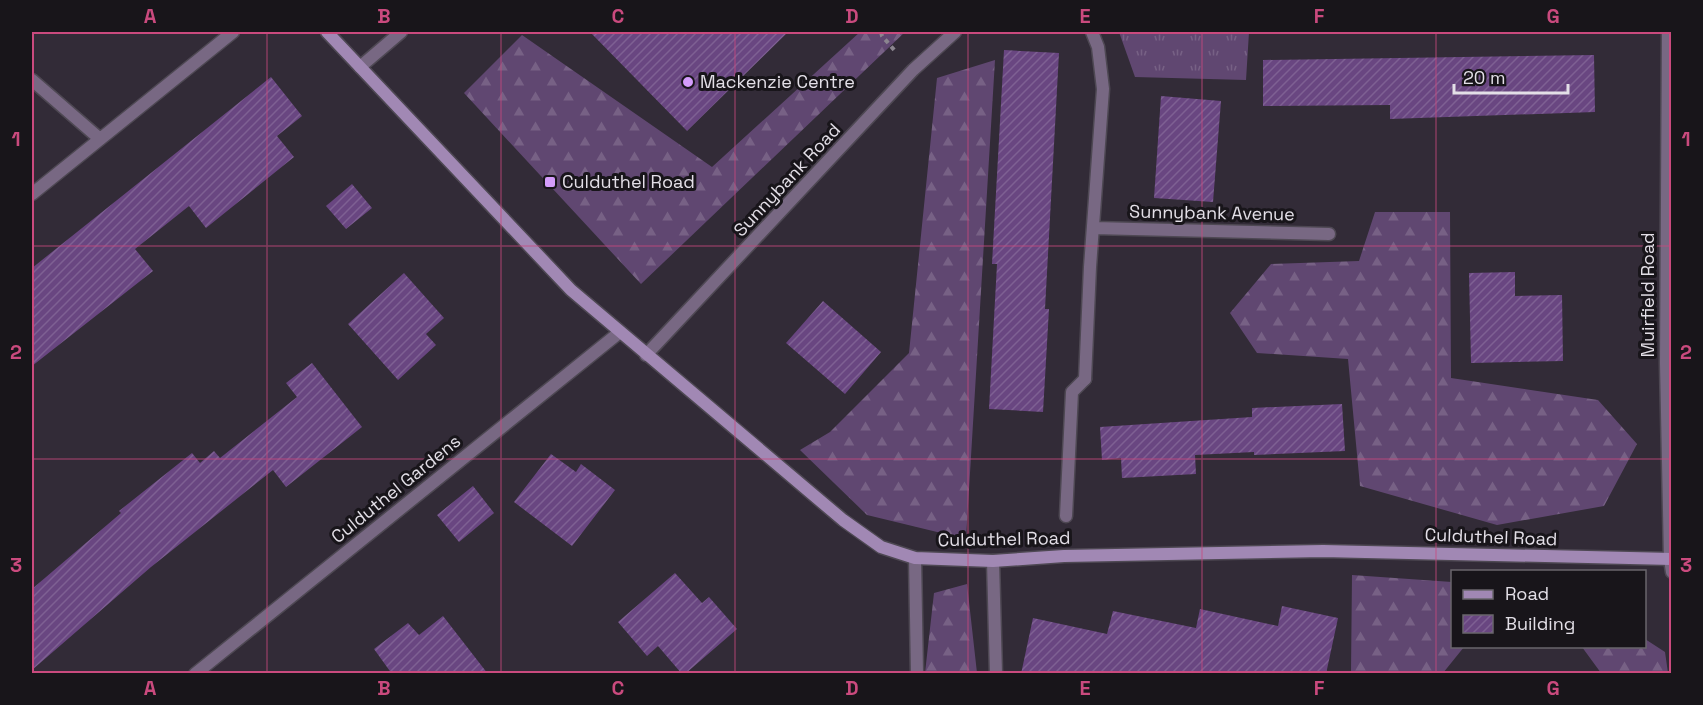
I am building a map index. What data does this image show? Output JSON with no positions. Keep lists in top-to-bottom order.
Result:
{
  "streets": {
    "main road": ["Culduthel Road"],
    "street": [
      "Sunnybank Road",
      "Sunnybank Avenue",
      "Muirfield Road",
      "Culduthel Gardens"
    ]
  },
  "crossings": [
    ["Sunnybank Road", "Culduthel Road"],
    ["Muirfield Road", "Culduthel Road"],
    ["Culduthel Gardens", "Culduthel Road"]
  ],
  "places": {
    "other": ["Mackenzie Centre"],
    "transit": ["Culduthel Road"]
  },
  "legend": ["Road", "Building"],
  "scale_bar": "20 m",
  "grid": {
    "columns": [
      "A",
      "B",
      "C",
      "D",
      "E",
      "F",
      "G"
    ],
    "rows": ["1", "2", "3"]
  }
}
